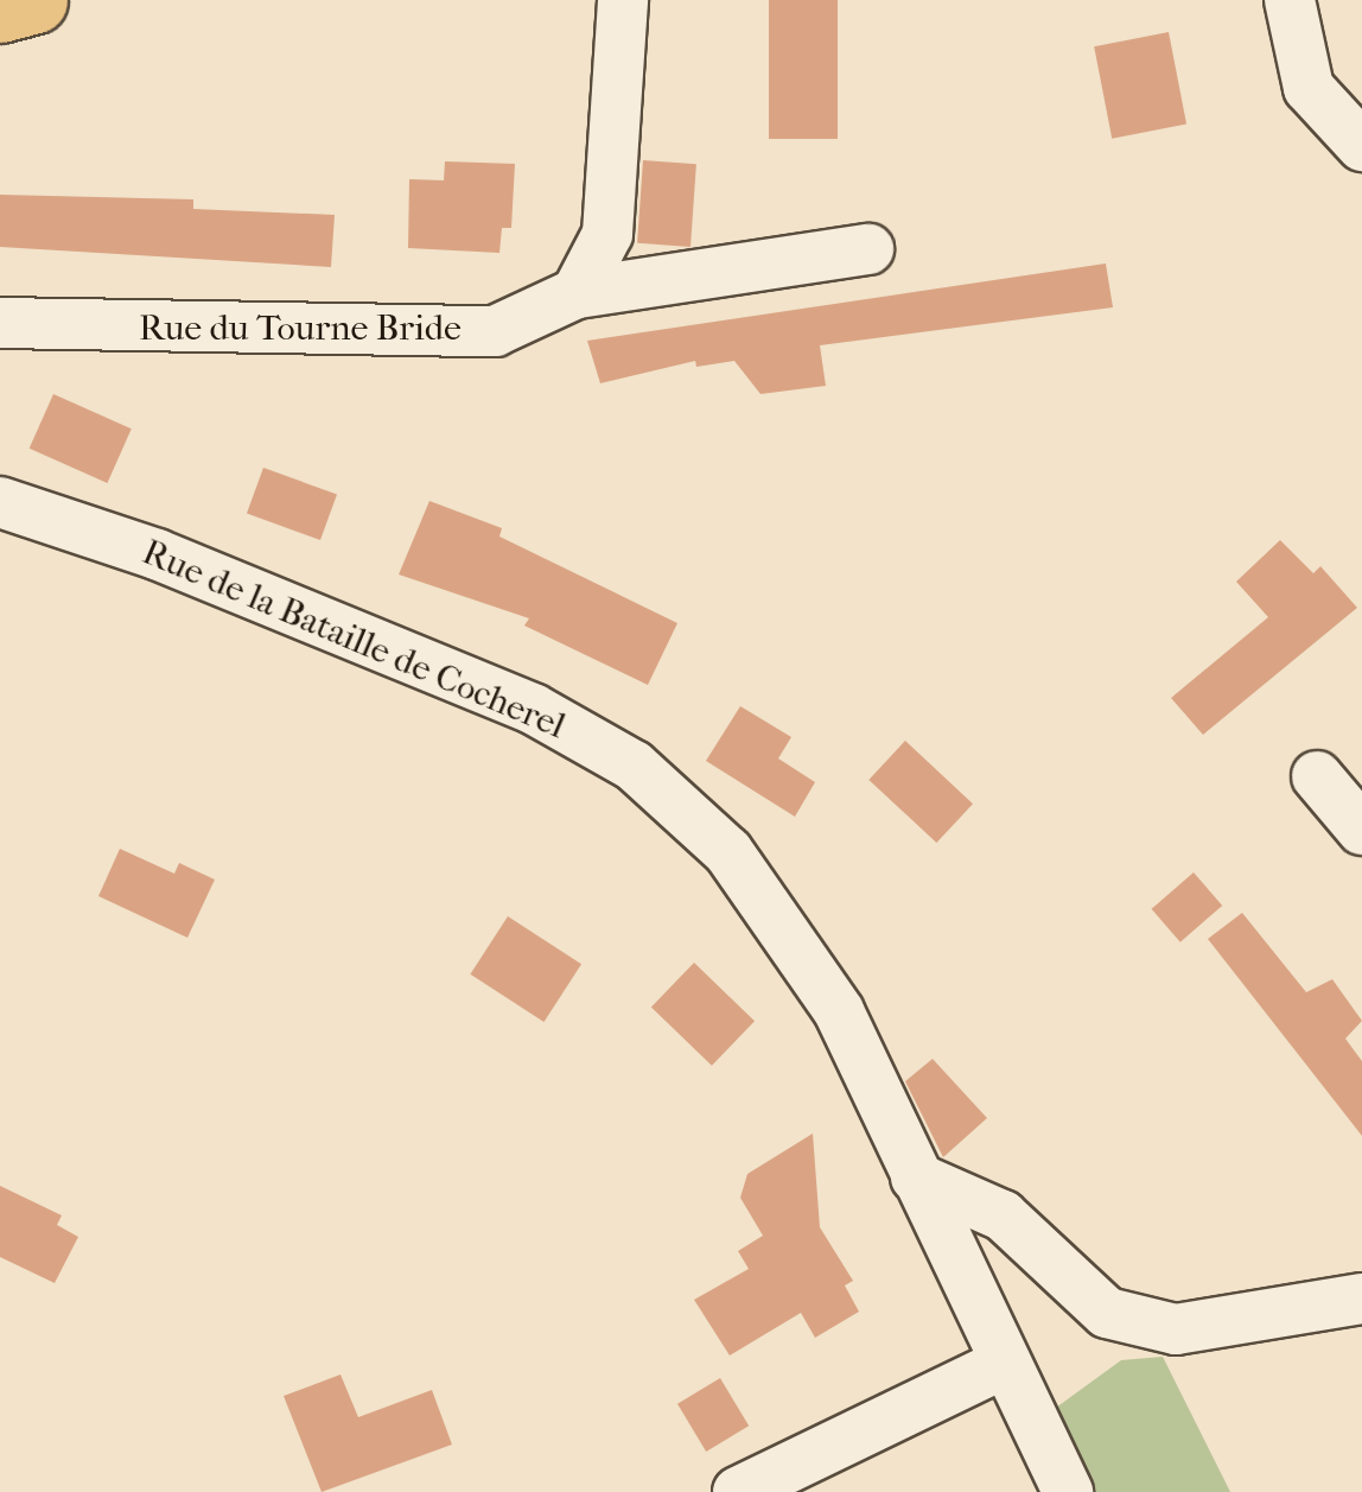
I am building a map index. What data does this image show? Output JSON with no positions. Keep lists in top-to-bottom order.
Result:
{
  "streets": {
    "street": ["Rue du Tourne Bride", "Rue de la Bataille de Cocherel"]
  }
}
